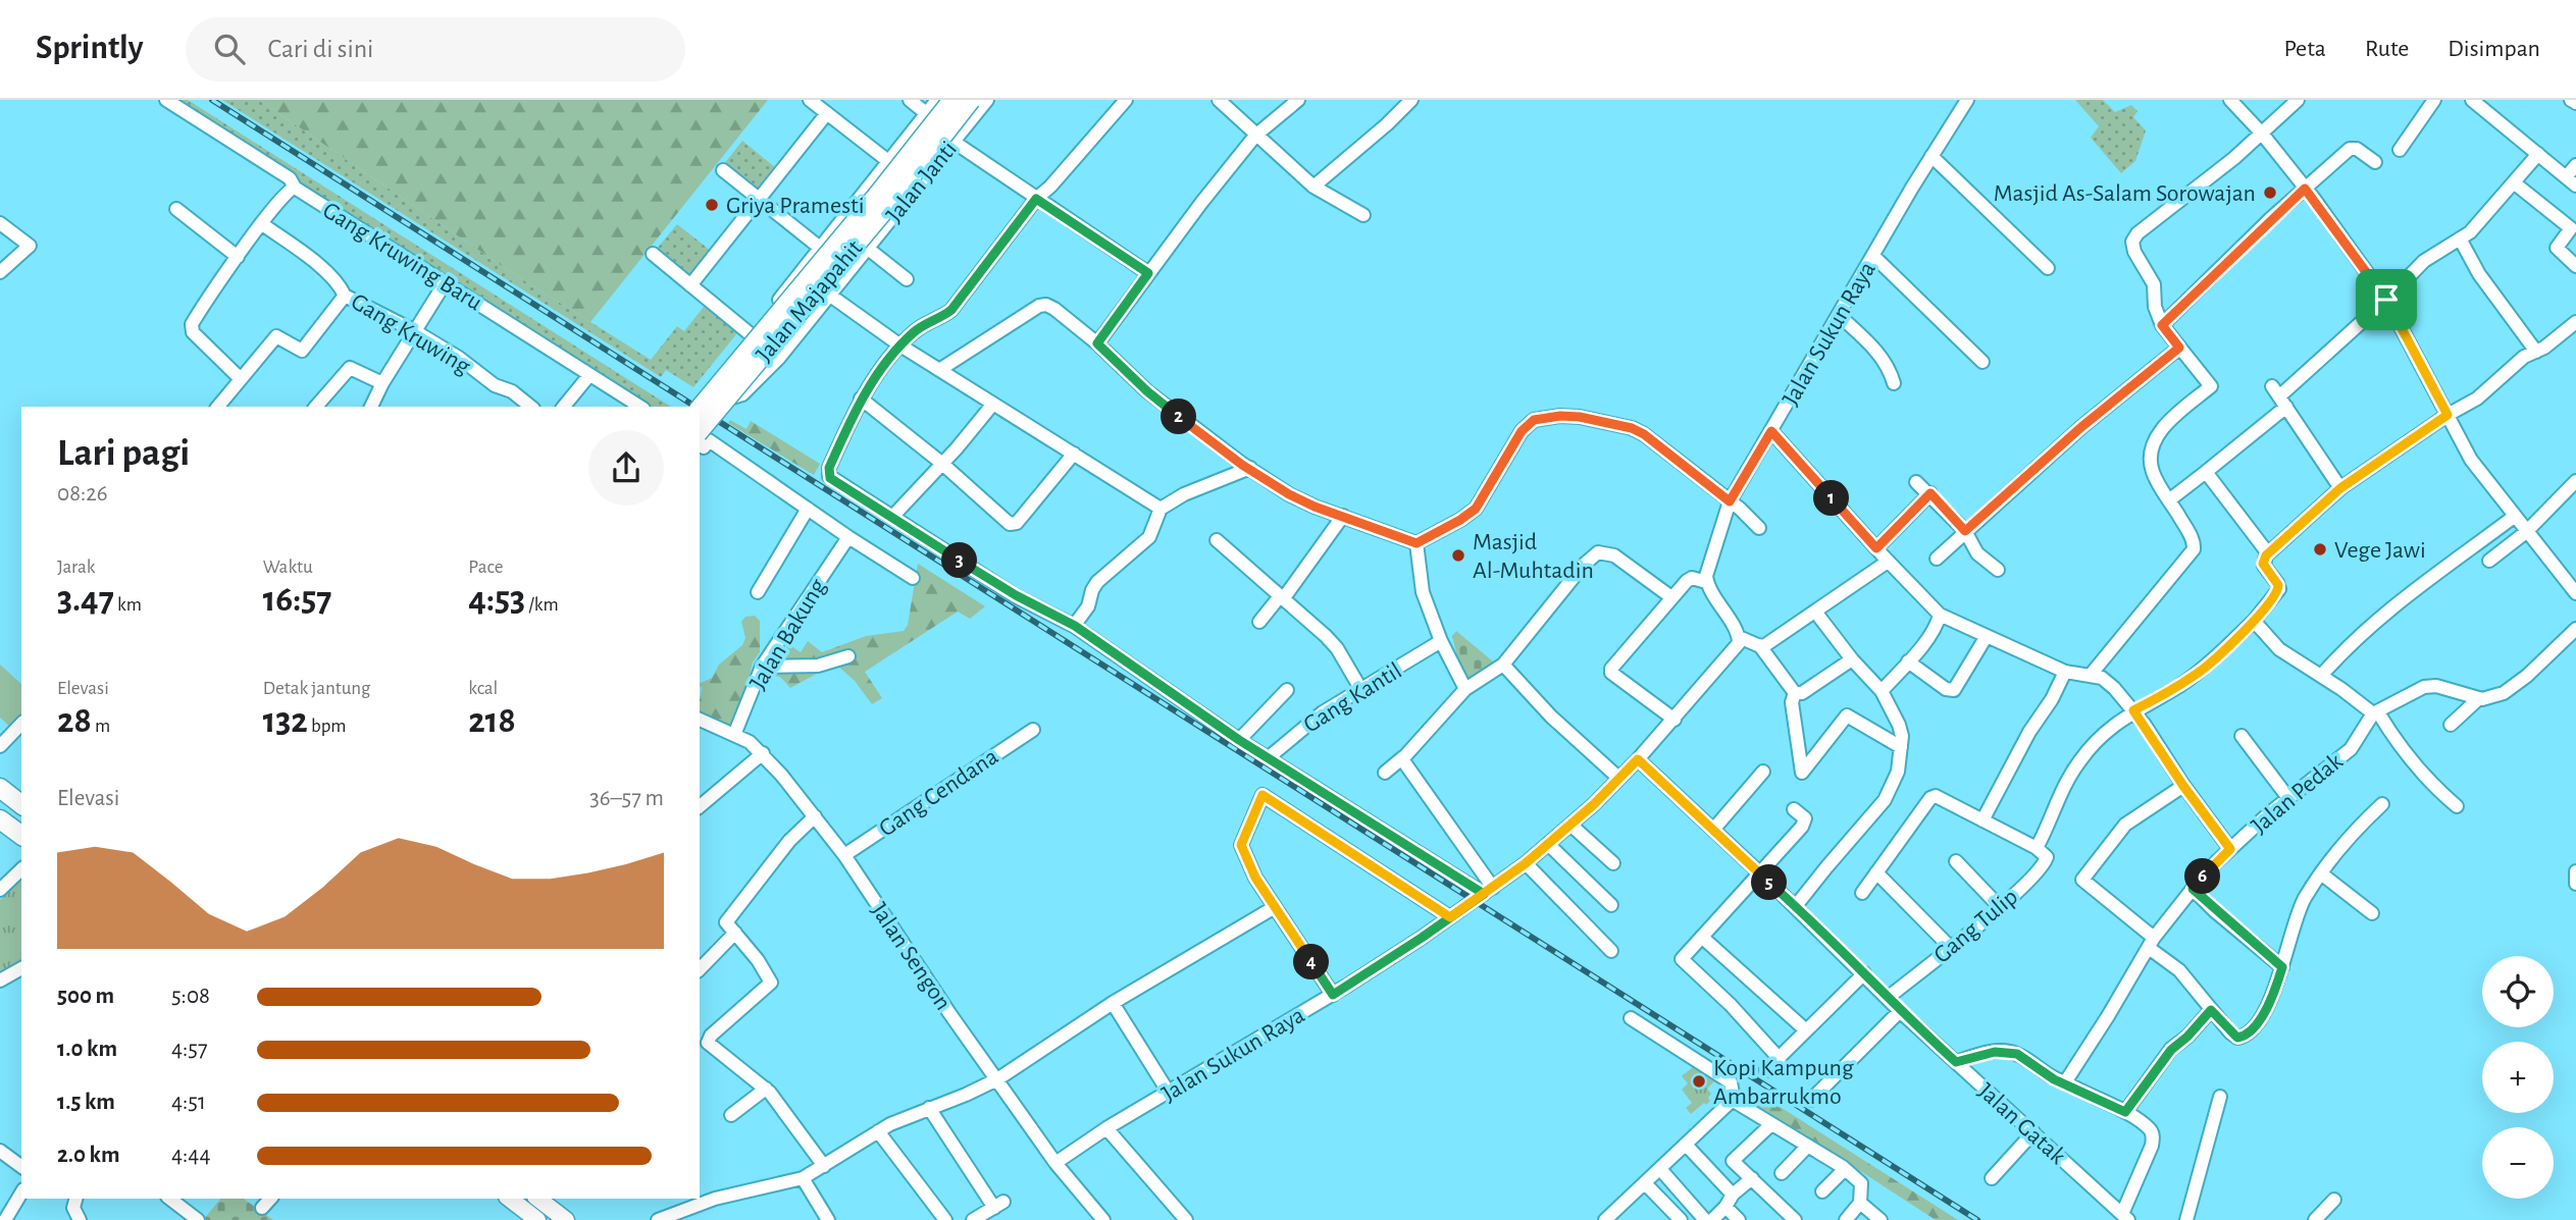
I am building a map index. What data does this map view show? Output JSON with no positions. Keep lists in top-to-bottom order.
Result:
{
  "streets": {
    "highway": ["Jalan Majapahit"],
    "street": [
      "Jalan Janti",
      "Gang Kruwing Baru",
      "Gang Kruwing",
      "Jalan Sukun Raya",
      "Jalan Bakung",
      "Gang Kantil",
      "Gang Cendana",
      "Jalan Pedak",
      "Gang Tulip",
      "Jalan Sengon",
      "Jalan Gatak"
    ]
  },
  "crossings": [
    ["Jalan Sukun Raya", "Jalan Sengon"],
    ["Jalan Sukun Raya", "Jalan Gatak"],
    ["Jalan Bakung", "Jalan Sengon"],
    ["Gang Cendana", "Jalan Sengon"],
    ["Gang Tulip", "Jalan Gatak"]
  ],
  "places": [
    "Masjid As-Salam Sorowajan",
    "Griya Pramesti",
    "Vege Jawi",
    "Masjid Al-Muhtadin",
    "Kopi Kampung Ambarrukmo"
  ],
  "page": {
    "header": "Sprintly",
    "search": "Cari di sini",
    "nav": ["Peta", "Rute", "Disimpan"],
    "pins": [
      "2",
      "1",
      "3",
      "6",
      "5",
      "4"
    ],
    "heading": ["Lari pagi", "08:26"],
    "stats": [
      ["Jarak", "3.47 km"],
      ["Waktu", "16:57"],
      ["Pace", "4:53 /km"],
      ["Elevasi", "28 m"],
      ["Detak jantung", "132 bpm"],
      ["kcal", "218"]
    ],
    "chart": ["Elevasi", "36–57 m"],
    "map_buttons": ["+", "−"],
    "list": [
      {
        "name": "500 m",
        "note": "5:08"
      },
      {
        "name": "1.0 km",
        "note": "4:57"
      },
      {
        "name": "1.5 km",
        "note": "4:51"
      },
      {
        "name": "2.0 km",
        "note": "4:44"
      }
    ]
  }
}
